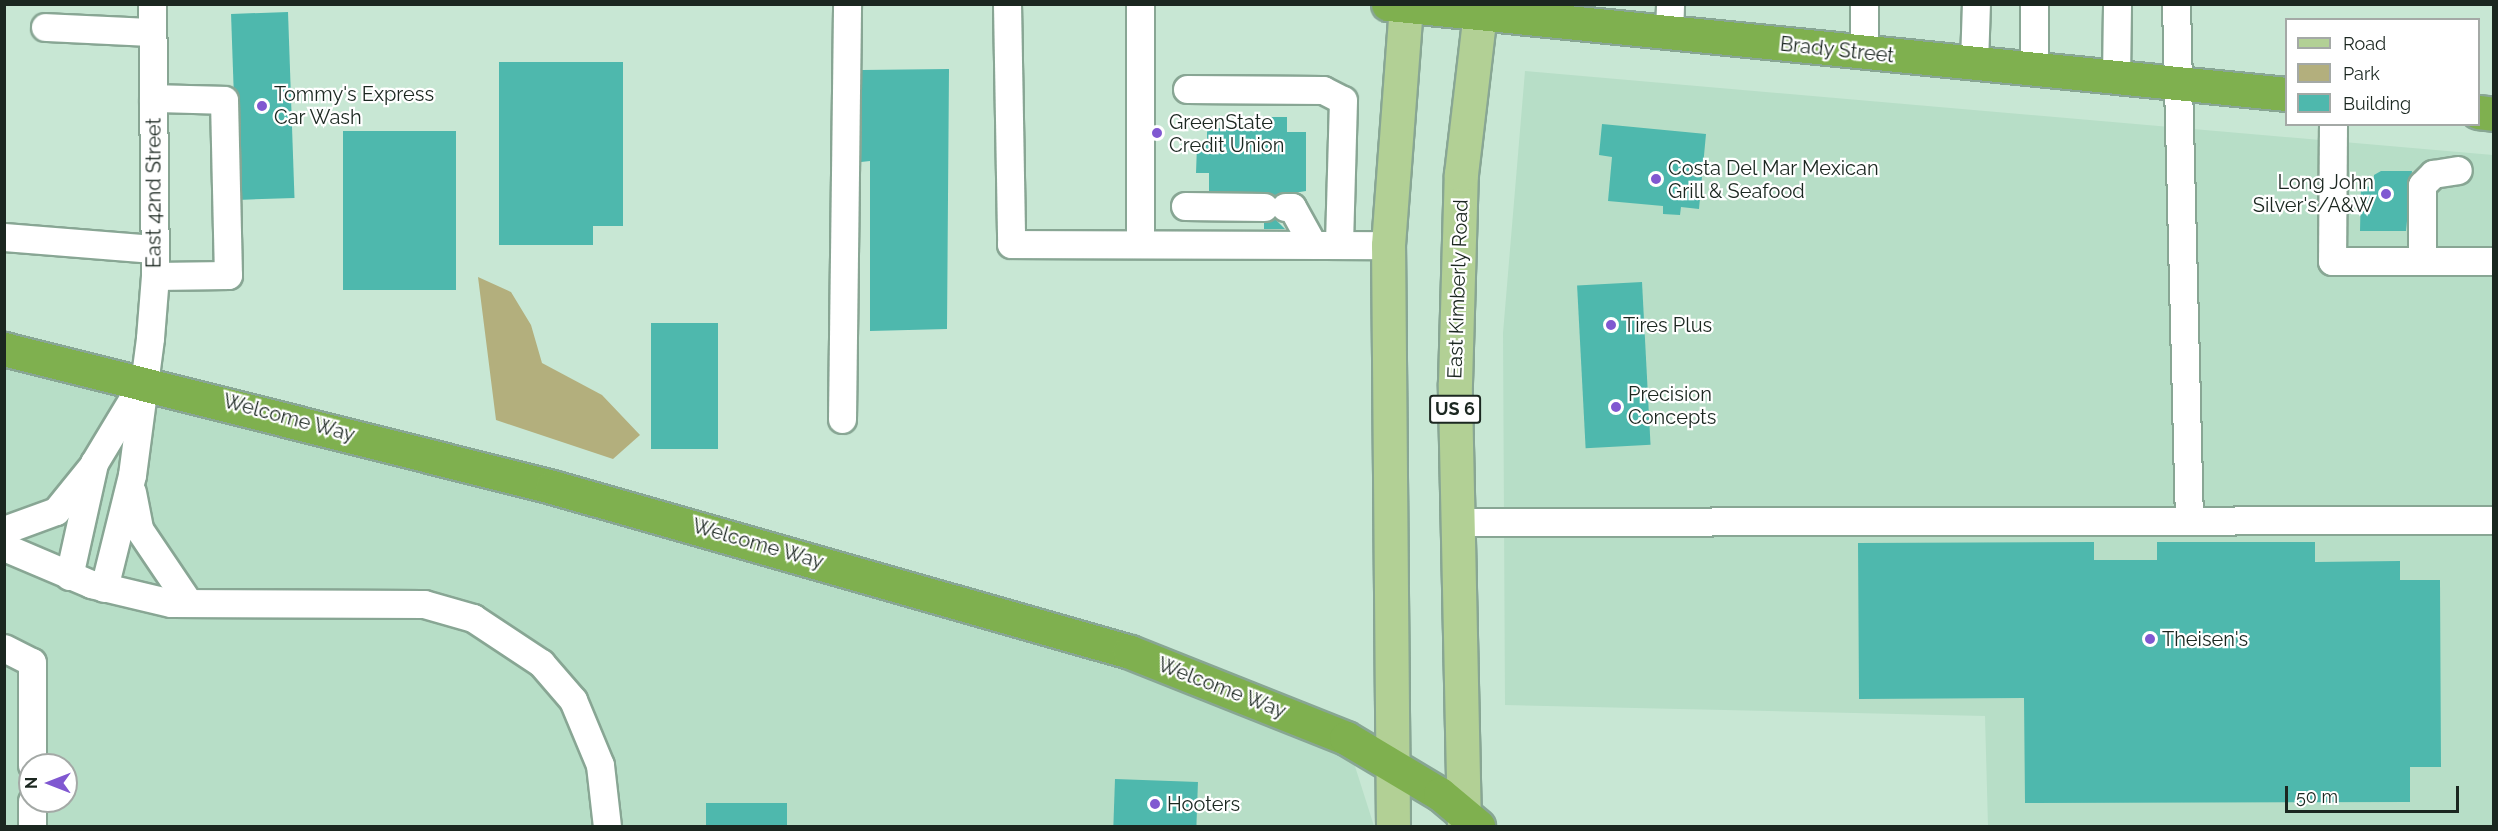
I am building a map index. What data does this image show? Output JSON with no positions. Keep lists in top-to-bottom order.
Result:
{
  "streets": {
    "highway": ["Brady Street", "Welcome Way"],
    "main road": ["East Kimberly Road", "US 6"],
    "street": ["East 42nd Street"]
  },
  "crossings": [
    ["Brady Street", "East Kimberly Road"],
    ["East 42nd Street", "Welcome Way"],
    ["East Kimberly Road", "Welcome Way"]
  ],
  "places": [
    "Tommy's Express Car Wash",
    "GreenState Credit Union",
    "Costa Del Mar Mexican Grill & Seafood",
    "Long John Silver's/A&W",
    "Tires Plus",
    "Precision Concepts",
    "Theisen's",
    "Hooters"
  ],
  "legend": ["Road", "Park", "Building"],
  "scale_bar": "50 m",
  "north": "left"
}
